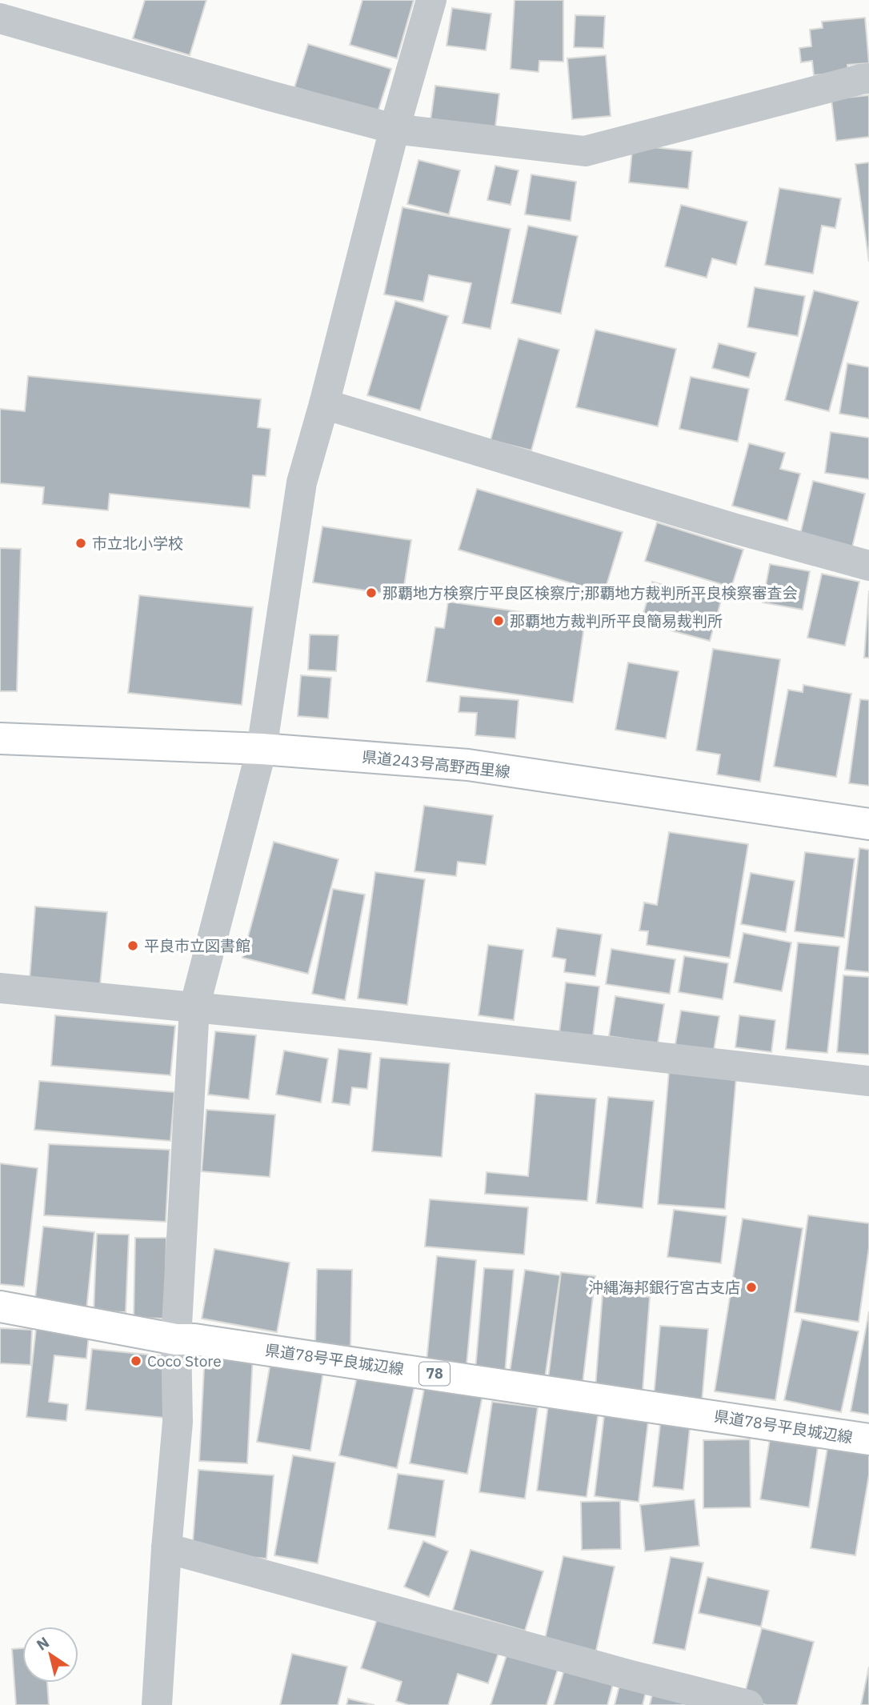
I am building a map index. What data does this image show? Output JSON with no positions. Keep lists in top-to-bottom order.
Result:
{
  "streets": {
    "main road": ["県道243号高野西里線", "県道78号平良城辺線", "78"]
  },
  "places": [
    "市立北小学校",
    "那覇地方検察庁平良区検察庁;那覇地方裁判所平良検察審査会",
    "那覇地方裁判所平良簡易裁判所",
    "平良市立図書館",
    "沖縄海邦銀行宮古支店",
    "Coco Store"
  ],
  "north": "top left"
}
